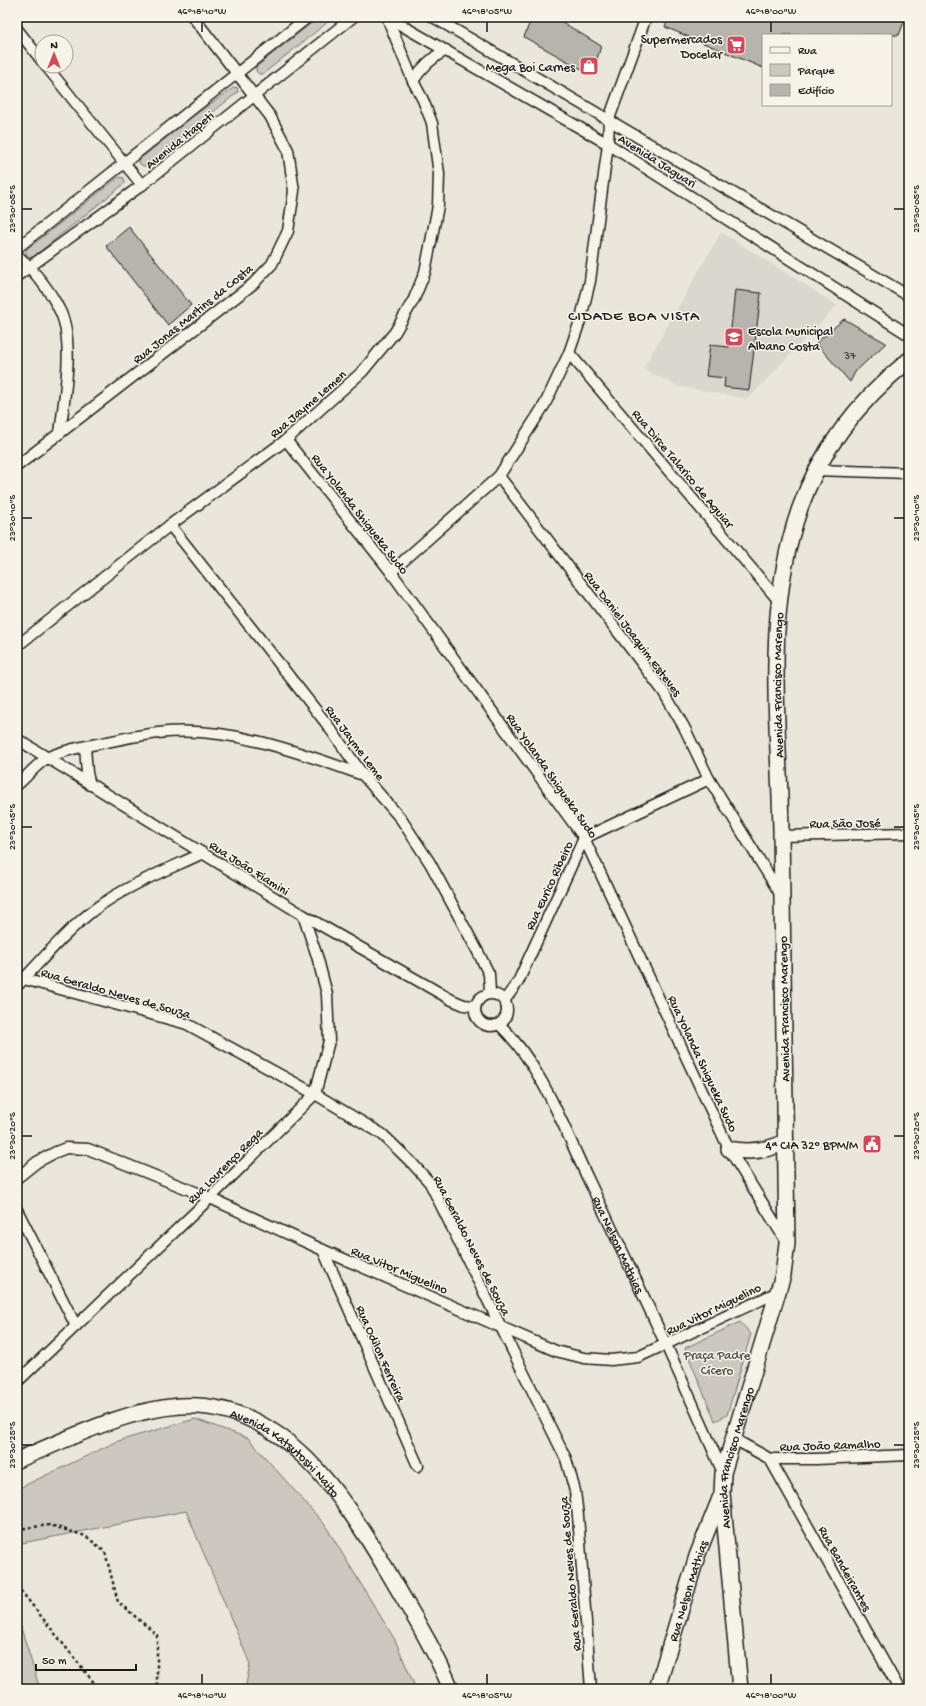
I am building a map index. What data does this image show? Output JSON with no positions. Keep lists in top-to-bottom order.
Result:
{
  "streets": {
    "main road": ["Avenida Francisco Marengo", "Rua Nelson Mathias", "Avenida Katsutoshi Naito"],
    "street": [
      "Avenida Itapeti",
      "Avenida Jaguari",
      "Rua Jonas Martins da Costa",
      "Rua Jayme Lemen",
      "Rua Dirce Talarico de Aguiar",
      "Rua Yolanda Shigueka Sudo",
      "Rua Daniel Joaquim Esteves",
      "Rua Jayme Leme",
      "Rua São José",
      "Rua João Fiamini",
      "Rua Eurico Ribeiro",
      "Rua Geraldo Neves de Souza",
      "Rua Lourenço Rega",
      "Rua Vitor Miguelino",
      "Rua Odilon Ferreira",
      "Rua João Ramalho",
      "Rua Bandeirantes"
    ]
  },
  "crossings": [
    ["Avenida Itapeti", "Rua Jonas Martins da Costa"],
    ["Avenida Jaguari", "Rua Jayme Lemen"],
    ["Rua Jayme Lemen", "Rua Yolanda Shigueka Sudo"],
    ["Rua Jayme Lemen", "Rua Jayme Leme"],
    ["Rua Dirce Talarico de Aguiar", "Avenida Francisco Marengo"],
    ["Rua Yolanda Shigueka Sudo", "Avenida Francisco Marengo"],
    ["Rua Yolanda Shigueka Sudo", "Rua Eurico Ribeiro"],
    ["Rua Daniel Joaquim Esteves", "Avenida Francisco Marengo"],
    ["Rua Daniel Joaquim Esteves", "Rua Eurico Ribeiro"],
    ["Avenida Francisco Marengo", "Rua São José"],
    ["Avenida Francisco Marengo", "Rua Nelson Mathias"],
    ["Avenida Francisco Marengo", "Rua Vitor Miguelino"],
    ["Avenida Francisco Marengo", "Rua João Ramalho"],
    ["Rua Jayme Leme", "Rua João Fiamini"],
    ["Rua Jayme Leme", "Rua Eurico Ribeiro"],
    ["Rua Jayme Leme", "Rua Nelson Mathias"],
    ["Rua João Fiamini", "Rua Eurico Ribeiro"],
    ["Rua João Fiamini", "Rua Nelson Mathias"],
    ["Rua Eurico Ribeiro", "Rua Nelson Mathias"],
    ["Rua Geraldo Neves de Souza", "Rua Lourenço Rega"],
    ["Rua Geraldo Neves de Souza", "Rua Vitor Miguelino"],
    ["Rua Lourenço Rega", "Rua Vitor Miguelino"],
    ["Rua Nelson Mathias", "Rua Vitor Miguelino"],
    ["Rua Vitor Miguelino", "Rua Odilon Ferreira"],
    ["Rua João Ramalho", "Rua Bandeirantes"]
  ],
  "districts": ["CIDADE BOA VISTA"],
  "parks": ["Praça Padre Cícero"],
  "places": {
    "supermarket": ["Supermercados Docelar"],
    "shop": ["Mega Boi Carnes"],
    "school or university": ["Escola Municipal Albano Costa"],
    "public building": ["4ª CIA 32º BPM/M"]
  },
  "house_numbers": ["37"],
  "legend": ["Rua", "Parque", "Edifício"],
  "scale_bar": "50 m",
  "north": "top",
  "coordinates": [
    "46°18'10\"W",
    "46°18'05\"W",
    "46°18'00\"W",
    "23°30'05\"S",
    "23°30'10\"S",
    "23°30'15\"S",
    "23°30'20\"S",
    "23°30'25\"S"
  ]
}
